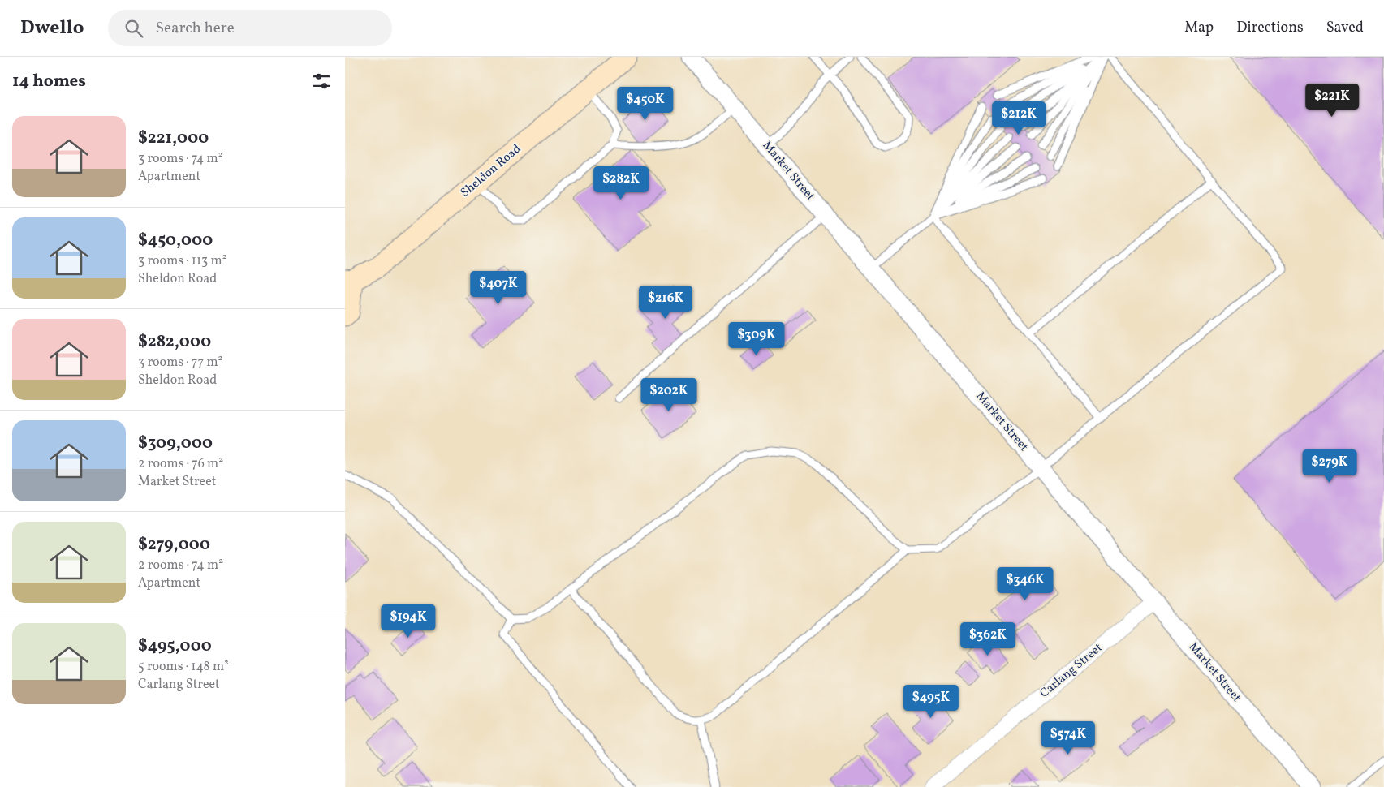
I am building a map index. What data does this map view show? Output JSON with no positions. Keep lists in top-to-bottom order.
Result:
{
  "streets": {
    "main road": ["Sheldon Road"],
    "street": ["Market Street", "Carlang Street"]
  },
  "crossings": [
    ["Market Street", "Carlang Street"]
  ],
  "page": {
    "header": "Dwello",
    "search": "Search here",
    "nav": ["Map", "Directions", "Saved"],
    "heading": "14 homes",
    "price": [
      "$221K",
      "$450K",
      "$212K",
      "$282K",
      "$407K",
      "$216K",
      "$309K",
      "$202K",
      "$279K",
      "$346K",
      "$194K",
      "$362K",
      "$495K",
      "$574K"
    ],
    "list": [
      {
        "name": "$221,000",
        "note": "3 rooms · 74 m² · Apartment"
      },
      {
        "name": "$450,000",
        "note": "3 rooms · 113 m² · Sheldon Road"
      },
      {
        "name": "$282,000",
        "note": "3 rooms · 77 m² · Sheldon Road"
      },
      {
        "name": "$309,000",
        "note": "2 rooms · 76 m² · Market Street"
      },
      {
        "name": "$279,000",
        "note": "2 rooms · 74 m² · Apartment"
      },
      {
        "name": "$495,000",
        "note": "5 rooms · 148 m² · Carlang Street"
      }
    ]
  }
}
